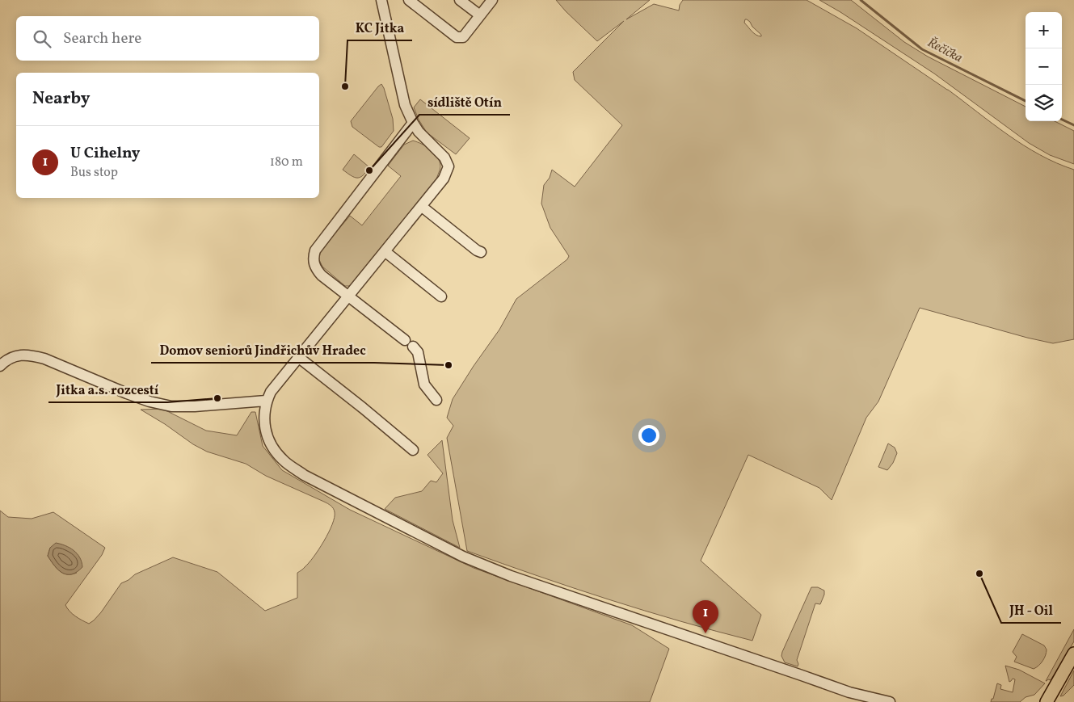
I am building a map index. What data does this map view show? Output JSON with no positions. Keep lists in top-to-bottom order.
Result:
{
  "water": ["Řečička"],
  "places": [
    "KC Jitka",
    "sídliště Otín",
    "Domov seniorů Jindřichův Hradec",
    "Jitka a.s. rozcestí",
    "JH - Oil"
  ],
  "page": {
    "map_buttons": ["+", "−"],
    "search": "Search here",
    "heading": "Nearby",
    "list": [
      {
        "mark": "1",
        "name": "U Cihelny",
        "note": "Bus stop",
        "value": "180 m"
      }
    ],
    "pins": "1"
  }
}
